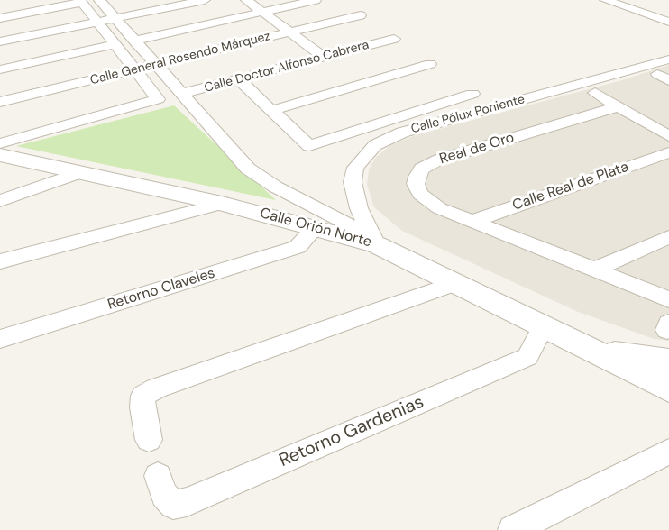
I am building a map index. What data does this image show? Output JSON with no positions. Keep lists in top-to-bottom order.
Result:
{
  "streets": {
    "street": [
      "Calle General Rosendo Márquez",
      "Calle Doctor Alfonso Cabrera",
      "Calle Pólux Poniente",
      "Real de Oro",
      "Calle Real de Plata",
      "Calle Orión Norte",
      "Retorno Claveles",
      "Retorno Gardenias"
    ]
  },
  "crossings": [
    ["Calle Pólux Poniente", "Calle Orión Norte"],
    ["Real de Oro", "Calle Real de Plata"],
    ["Calle Orión Norte", "Retorno Claveles"],
    ["Calle Orión Norte", "Retorno Gardenias"]
  ]
}
